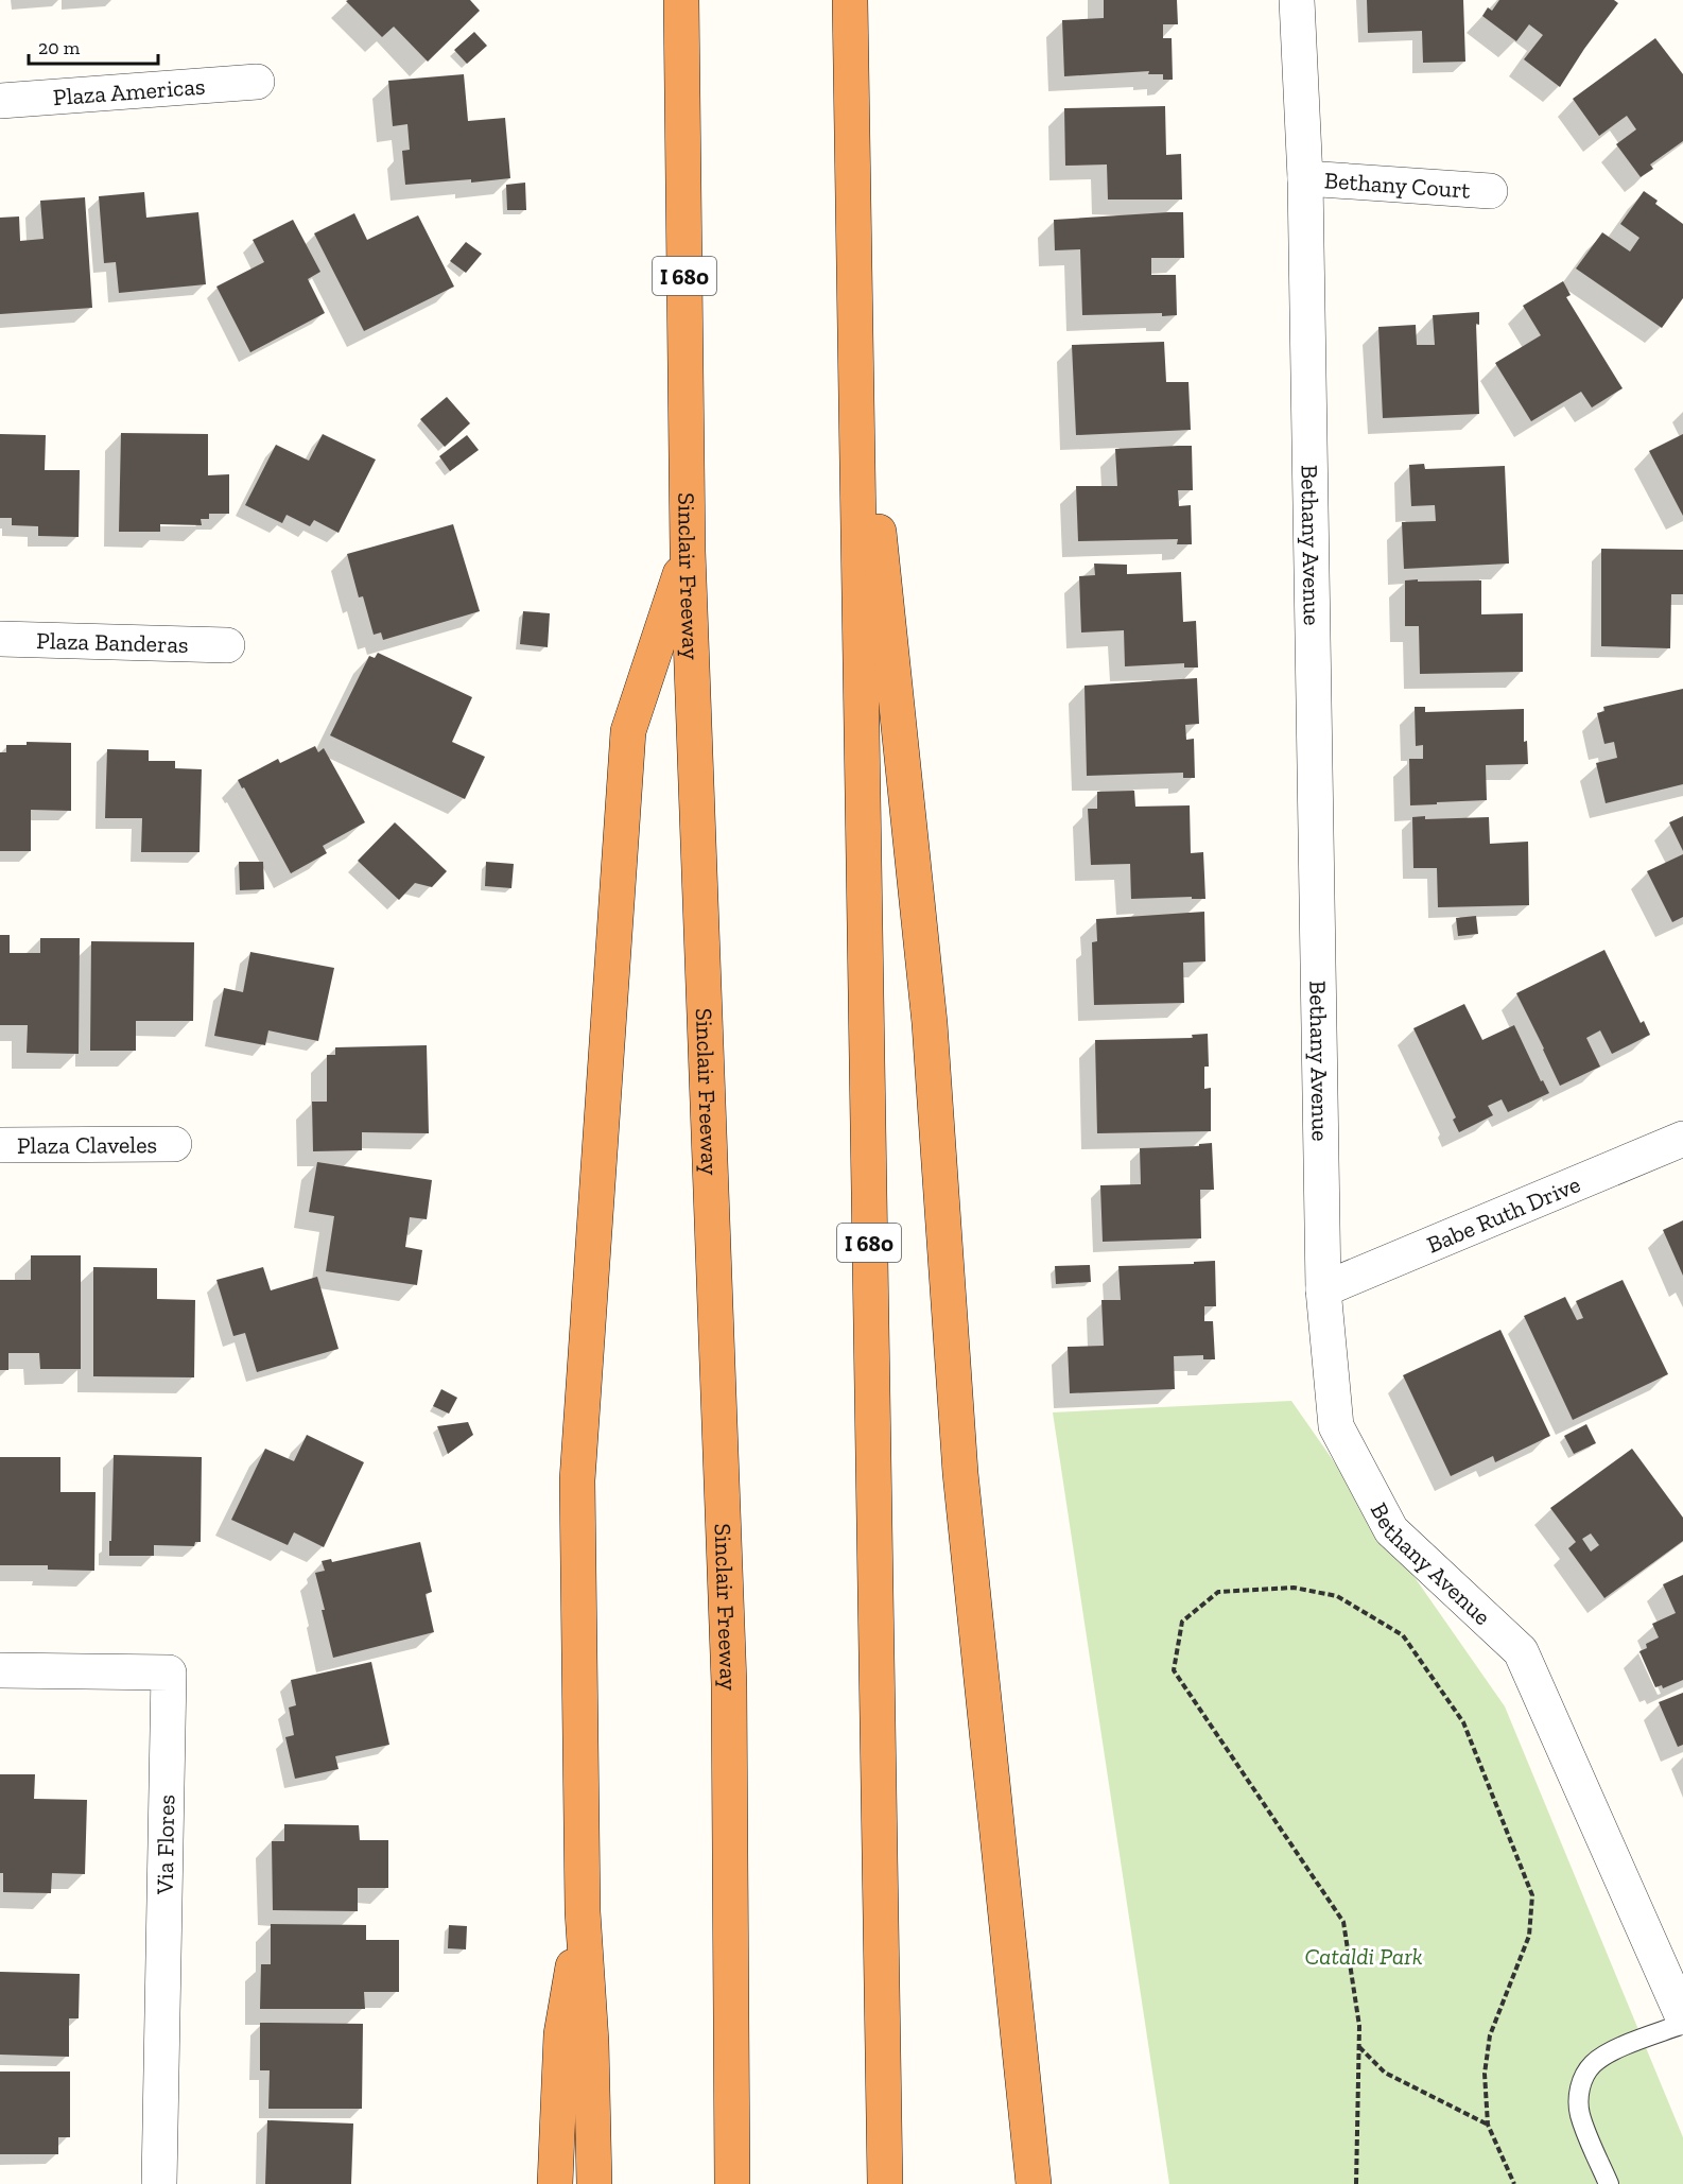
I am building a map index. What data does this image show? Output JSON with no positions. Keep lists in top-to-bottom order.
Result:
{
  "streets": {
    "highway": ["I 680", "Sinclair Freeway"],
    "street": [
      "Plaza Americas",
      "Bethany Court",
      "Bethany Avenue",
      "Plaza Banderas",
      "Plaza Claveles",
      "Babe Ruth Drive",
      "Via Flores"
    ]
  },
  "crossings": [
    ["Bethany Court", "Bethany Avenue"],
    ["Bethany Avenue", "Babe Ruth Drive"]
  ],
  "parks": ["Cataldi Park"],
  "scale_bar": "20 m"
}
